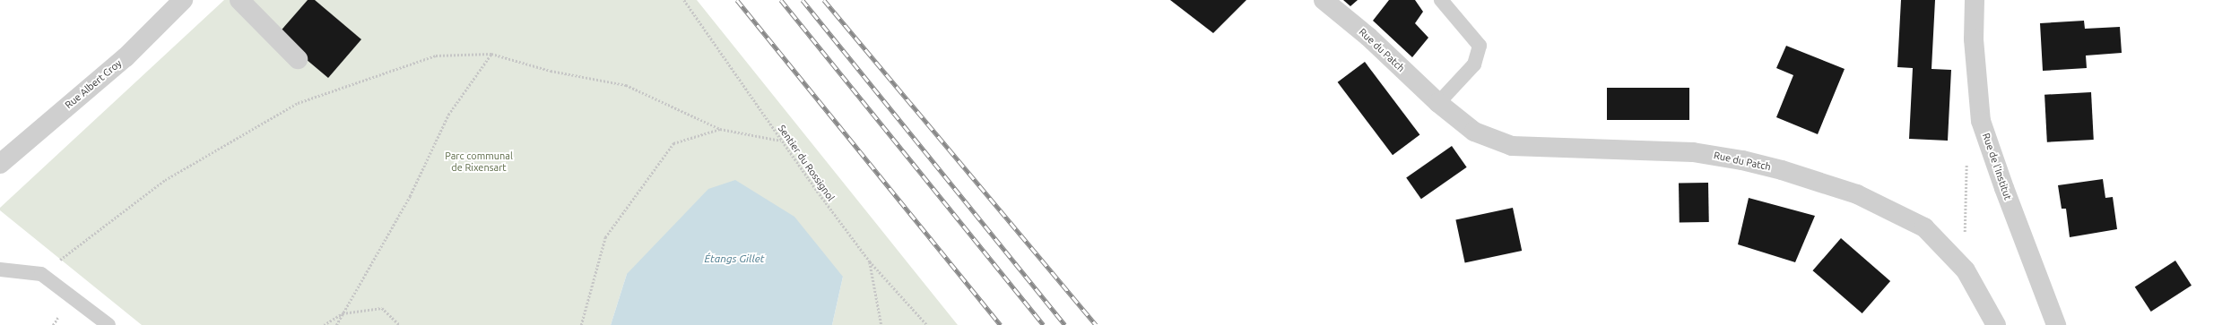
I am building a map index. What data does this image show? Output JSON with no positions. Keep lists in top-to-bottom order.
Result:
{
  "streets": {
    "street": ["Rue du Patch", "Rue Albert Croy", "Rue de l'Institut"],
    "path": ["Sentier du Rossignol"]
  },
  "water": ["Étangs Gillet"],
  "parks": ["Parc communal de Rixensart"]
}
